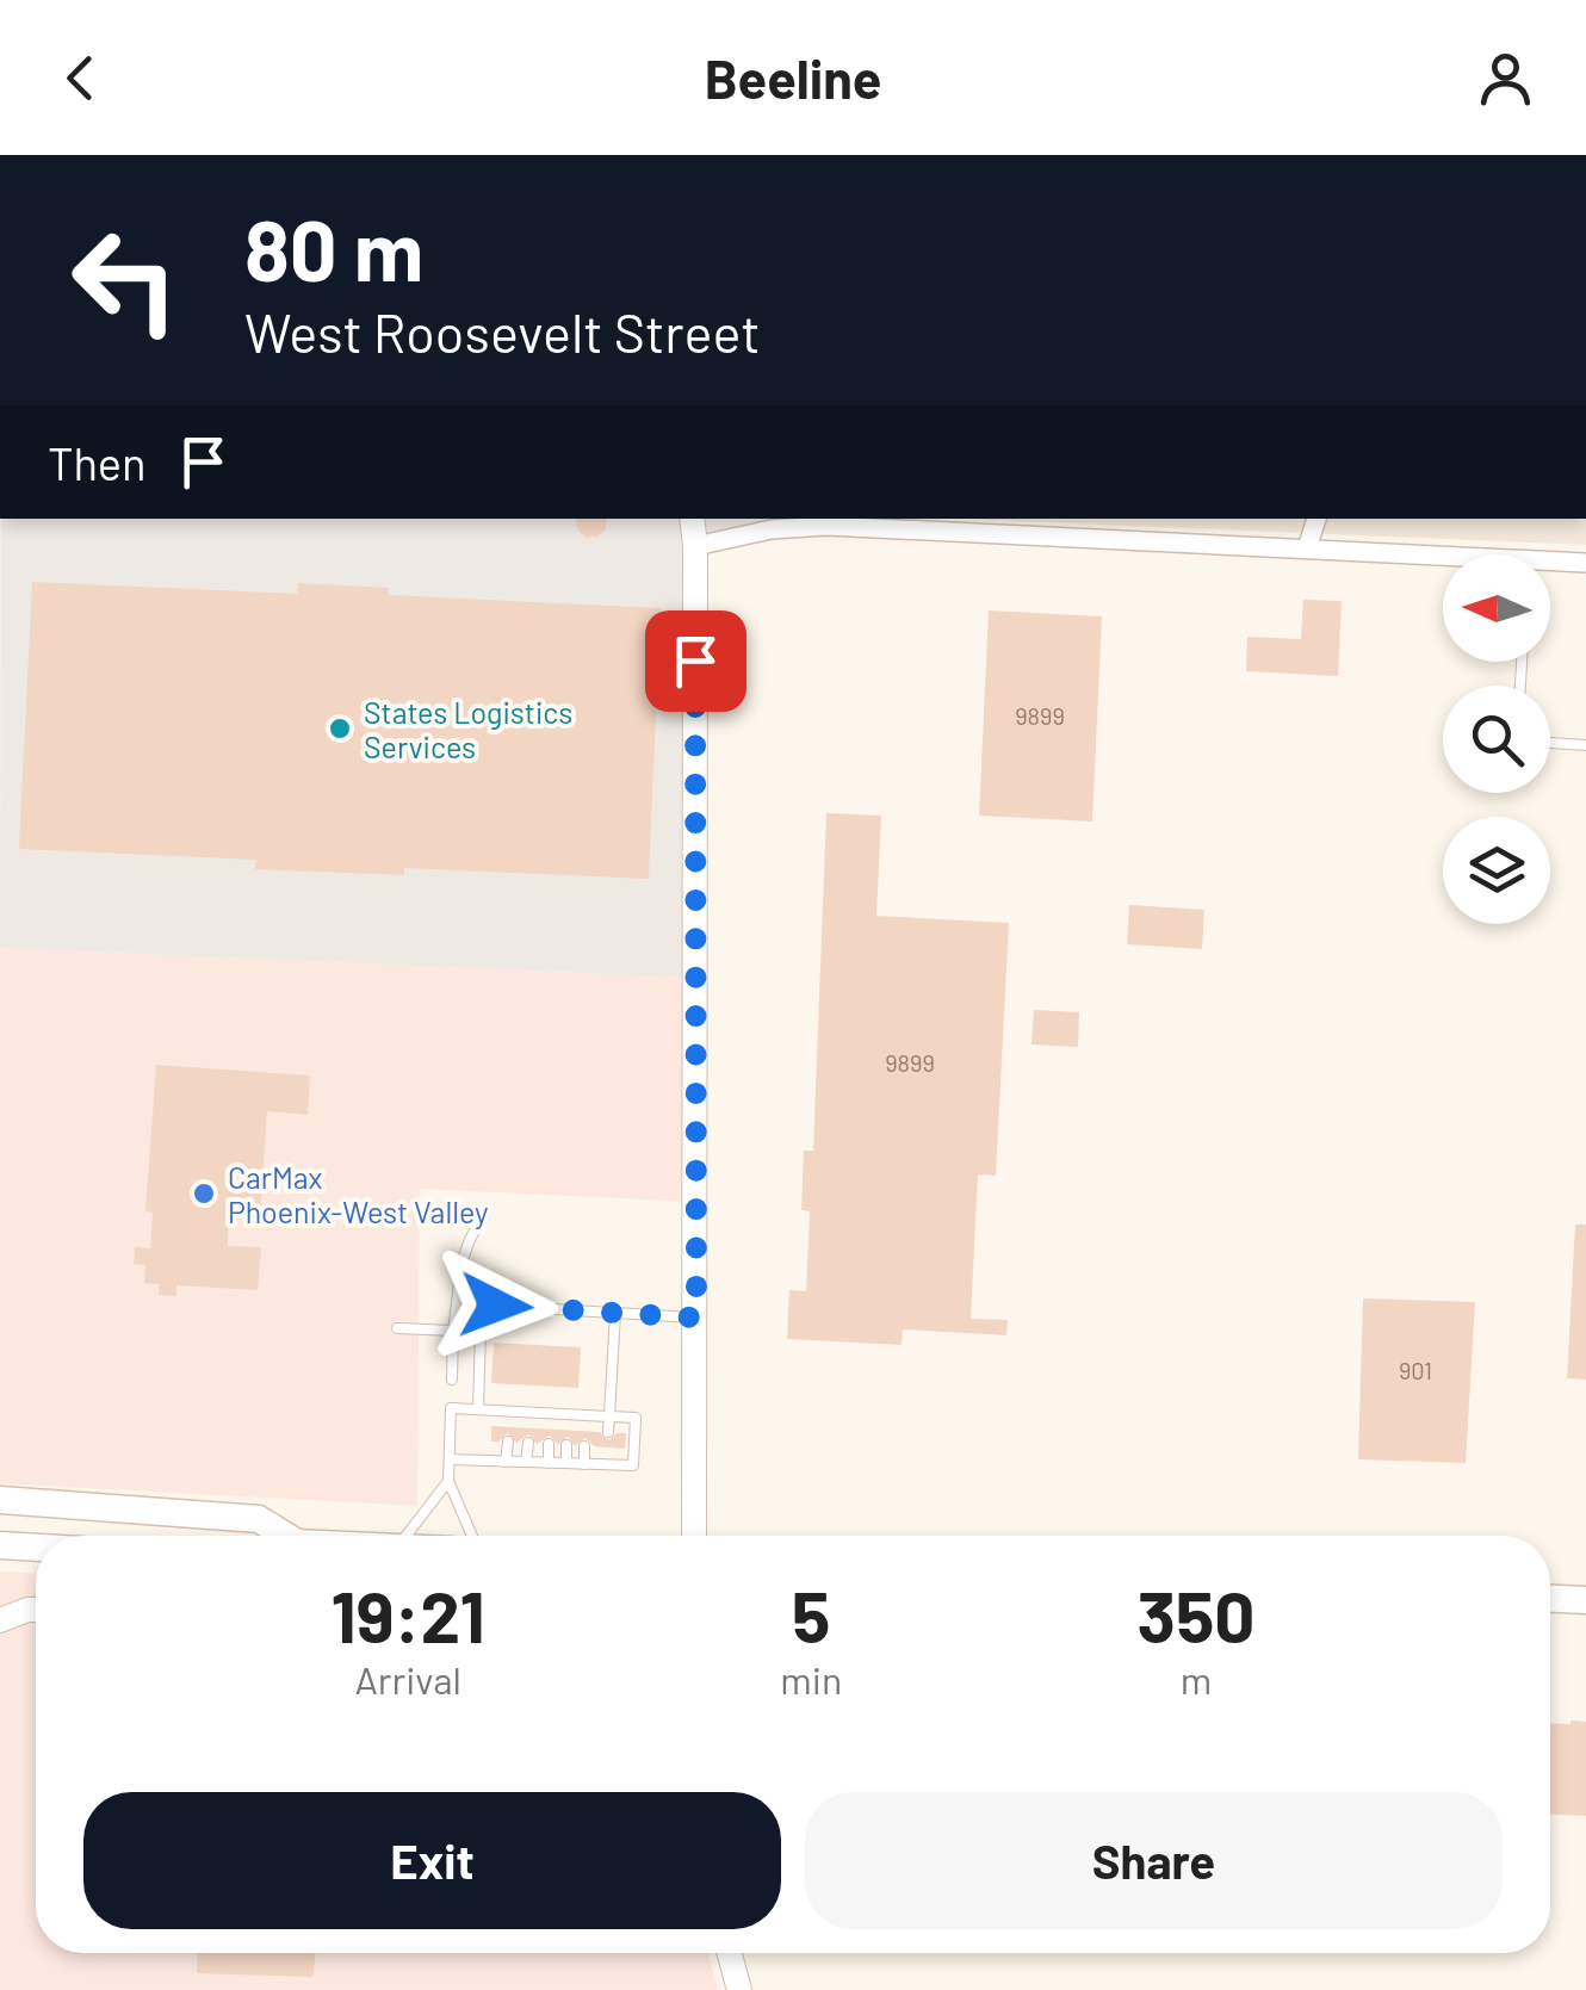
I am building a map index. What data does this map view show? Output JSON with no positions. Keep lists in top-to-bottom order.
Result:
{
  "places": ["States Logistics Services", "CarMax Phoenix-West Valley"],
  "house_numbers": ["9899", "9899", "901"],
  "north": "left",
  "page": {
    "header": "Beeline",
    "turn": ["80 m", "West Roosevelt Street"],
    "then": "Then",
    "eta": [
      "19:21",
      "Arrival",
      "5",
      "min",
      "350",
      "m"
    ],
    "buttons": ["Exit", "Share"]
  }
}
